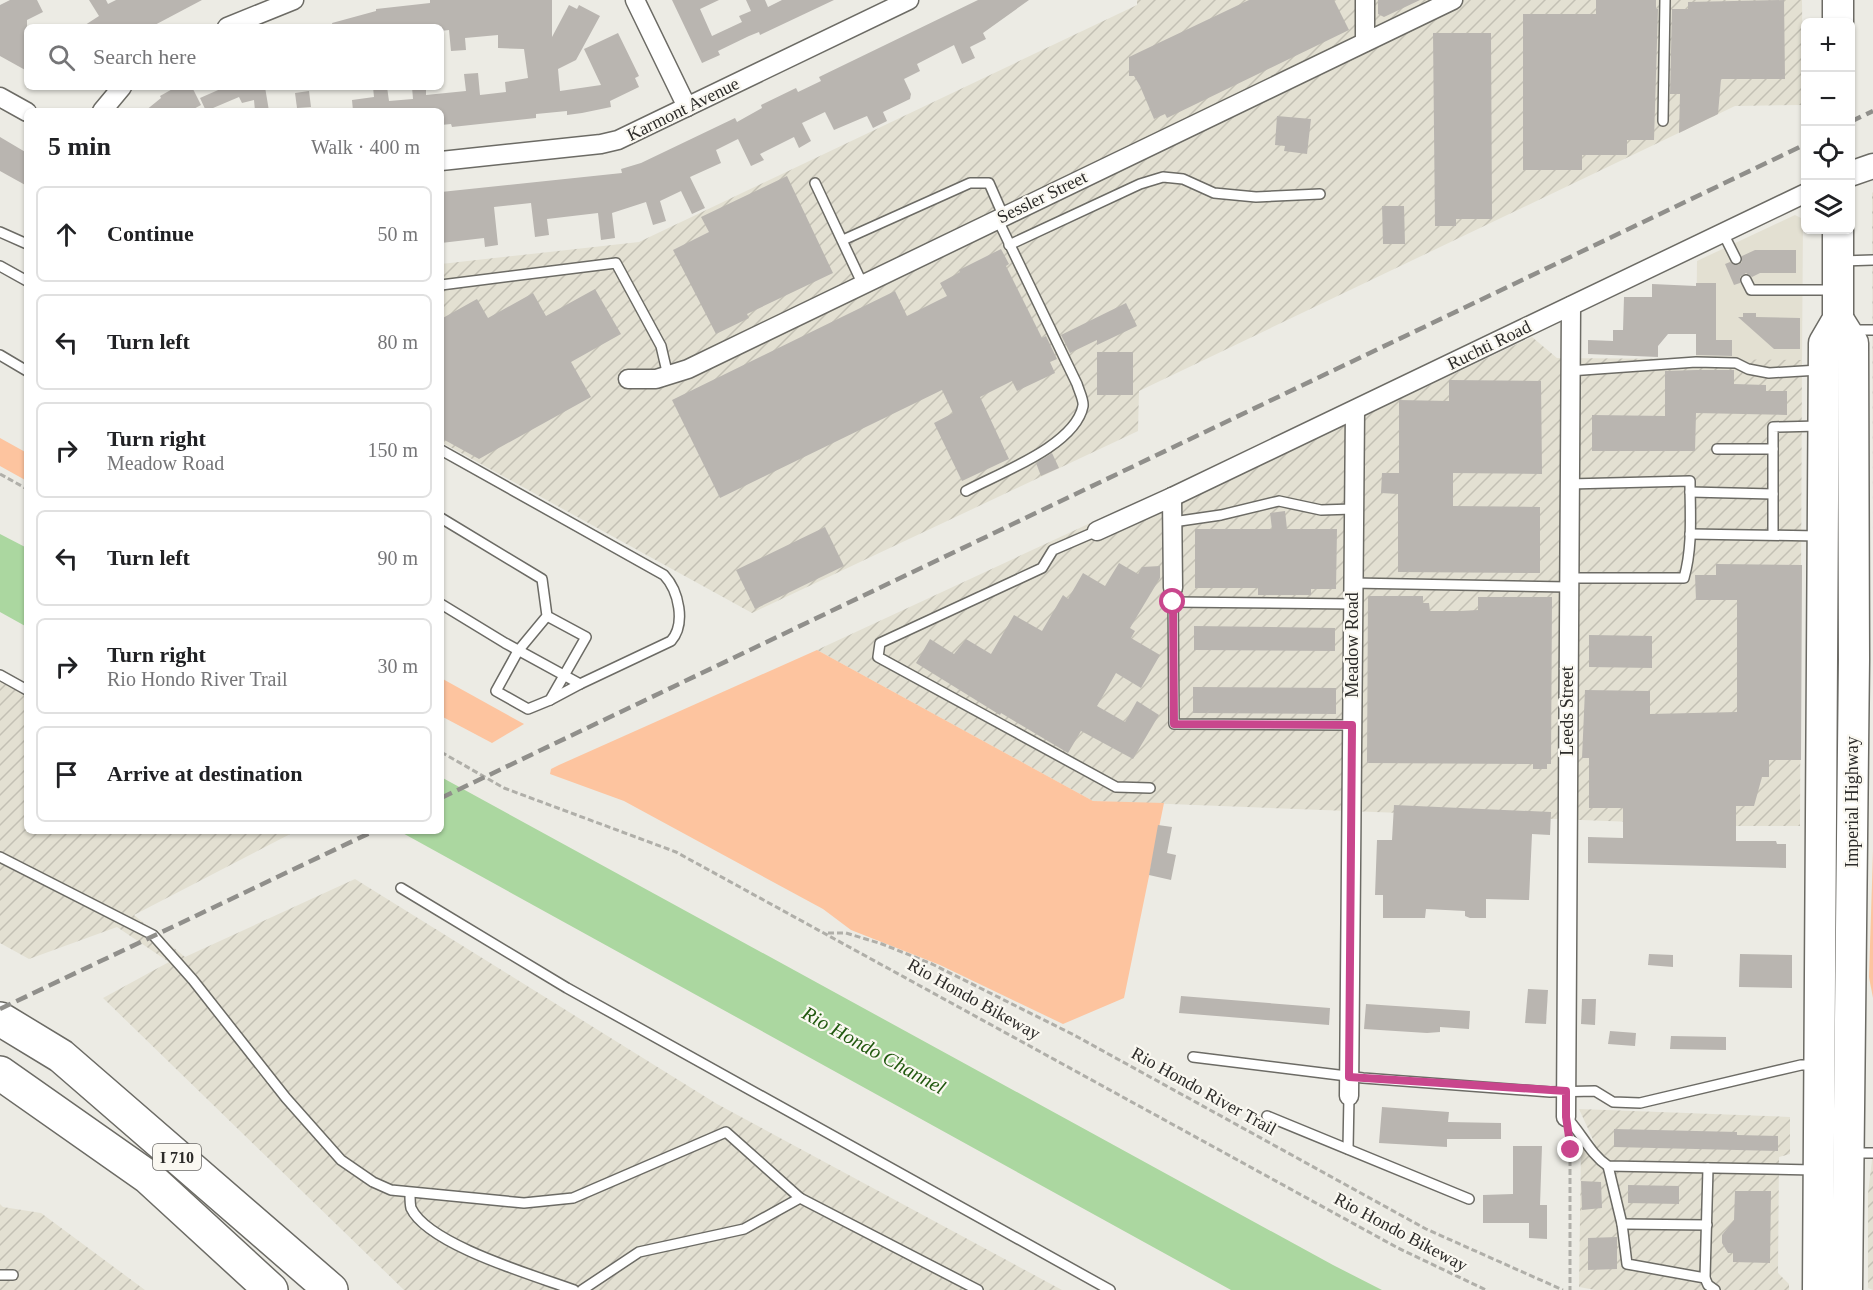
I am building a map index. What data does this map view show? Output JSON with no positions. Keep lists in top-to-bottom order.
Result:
{
  "streets": {
    "highway": ["I 710"],
    "main road": ["Imperial Highway"],
    "street": [
      "Karmont Avenue",
      "Sessler Street",
      "Ruchti Road",
      "Meadow Road",
      "Leeds Street"
    ],
    "path": ["Rio Hondo Bikeway", "Rio Hondo River Trail"]
  },
  "crossings": [
    ["Ruchti Road", "Meadow Road"],
    ["Ruchti Road", "Leeds Street"],
    ["Rio Hondo Bikeway", "Rio Hondo River Trail"]
  ],
  "water": ["Rio Hondo Channel"],
  "page": {
    "map_buttons": ["+", "−"],
    "search": "Search here",
    "heading": ["5 min", "Walk · 400 m"],
    "list": [
      ["Continue", "50 m"],
      ["Turn left", "80 m"],
      ["Turn right", "Meadow Road", "150 m"],
      ["Turn left", "90 m"],
      ["Turn right", "Rio Hondo River Trail", "30 m"],
      "Arrive at destination"
    ]
  }
}
